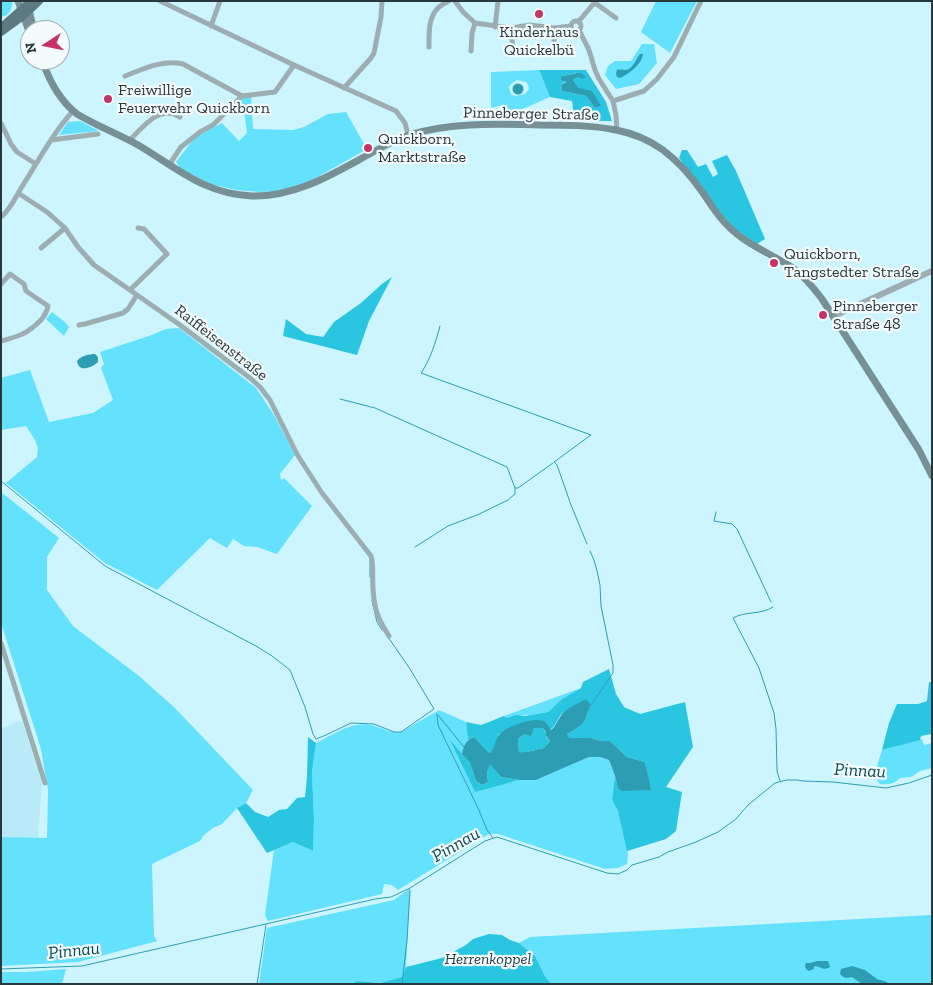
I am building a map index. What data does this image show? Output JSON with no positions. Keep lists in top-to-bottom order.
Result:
{
  "streets": {
    "main road": ["Pinneberger Straße"],
    "street": ["Raiffeisenstraße"]
  },
  "water": ["Pinnau"],
  "parks": ["Herrenkoppel"],
  "places": [
    "Kinderhaus Quickelbü",
    "Freiwillige Feuerwehr Quickborn",
    "Quickborn, Marktstraße",
    "Quickborn, Tangstedter Straße",
    "Pinneberger Straße 48"
  ],
  "north": "left"
}
